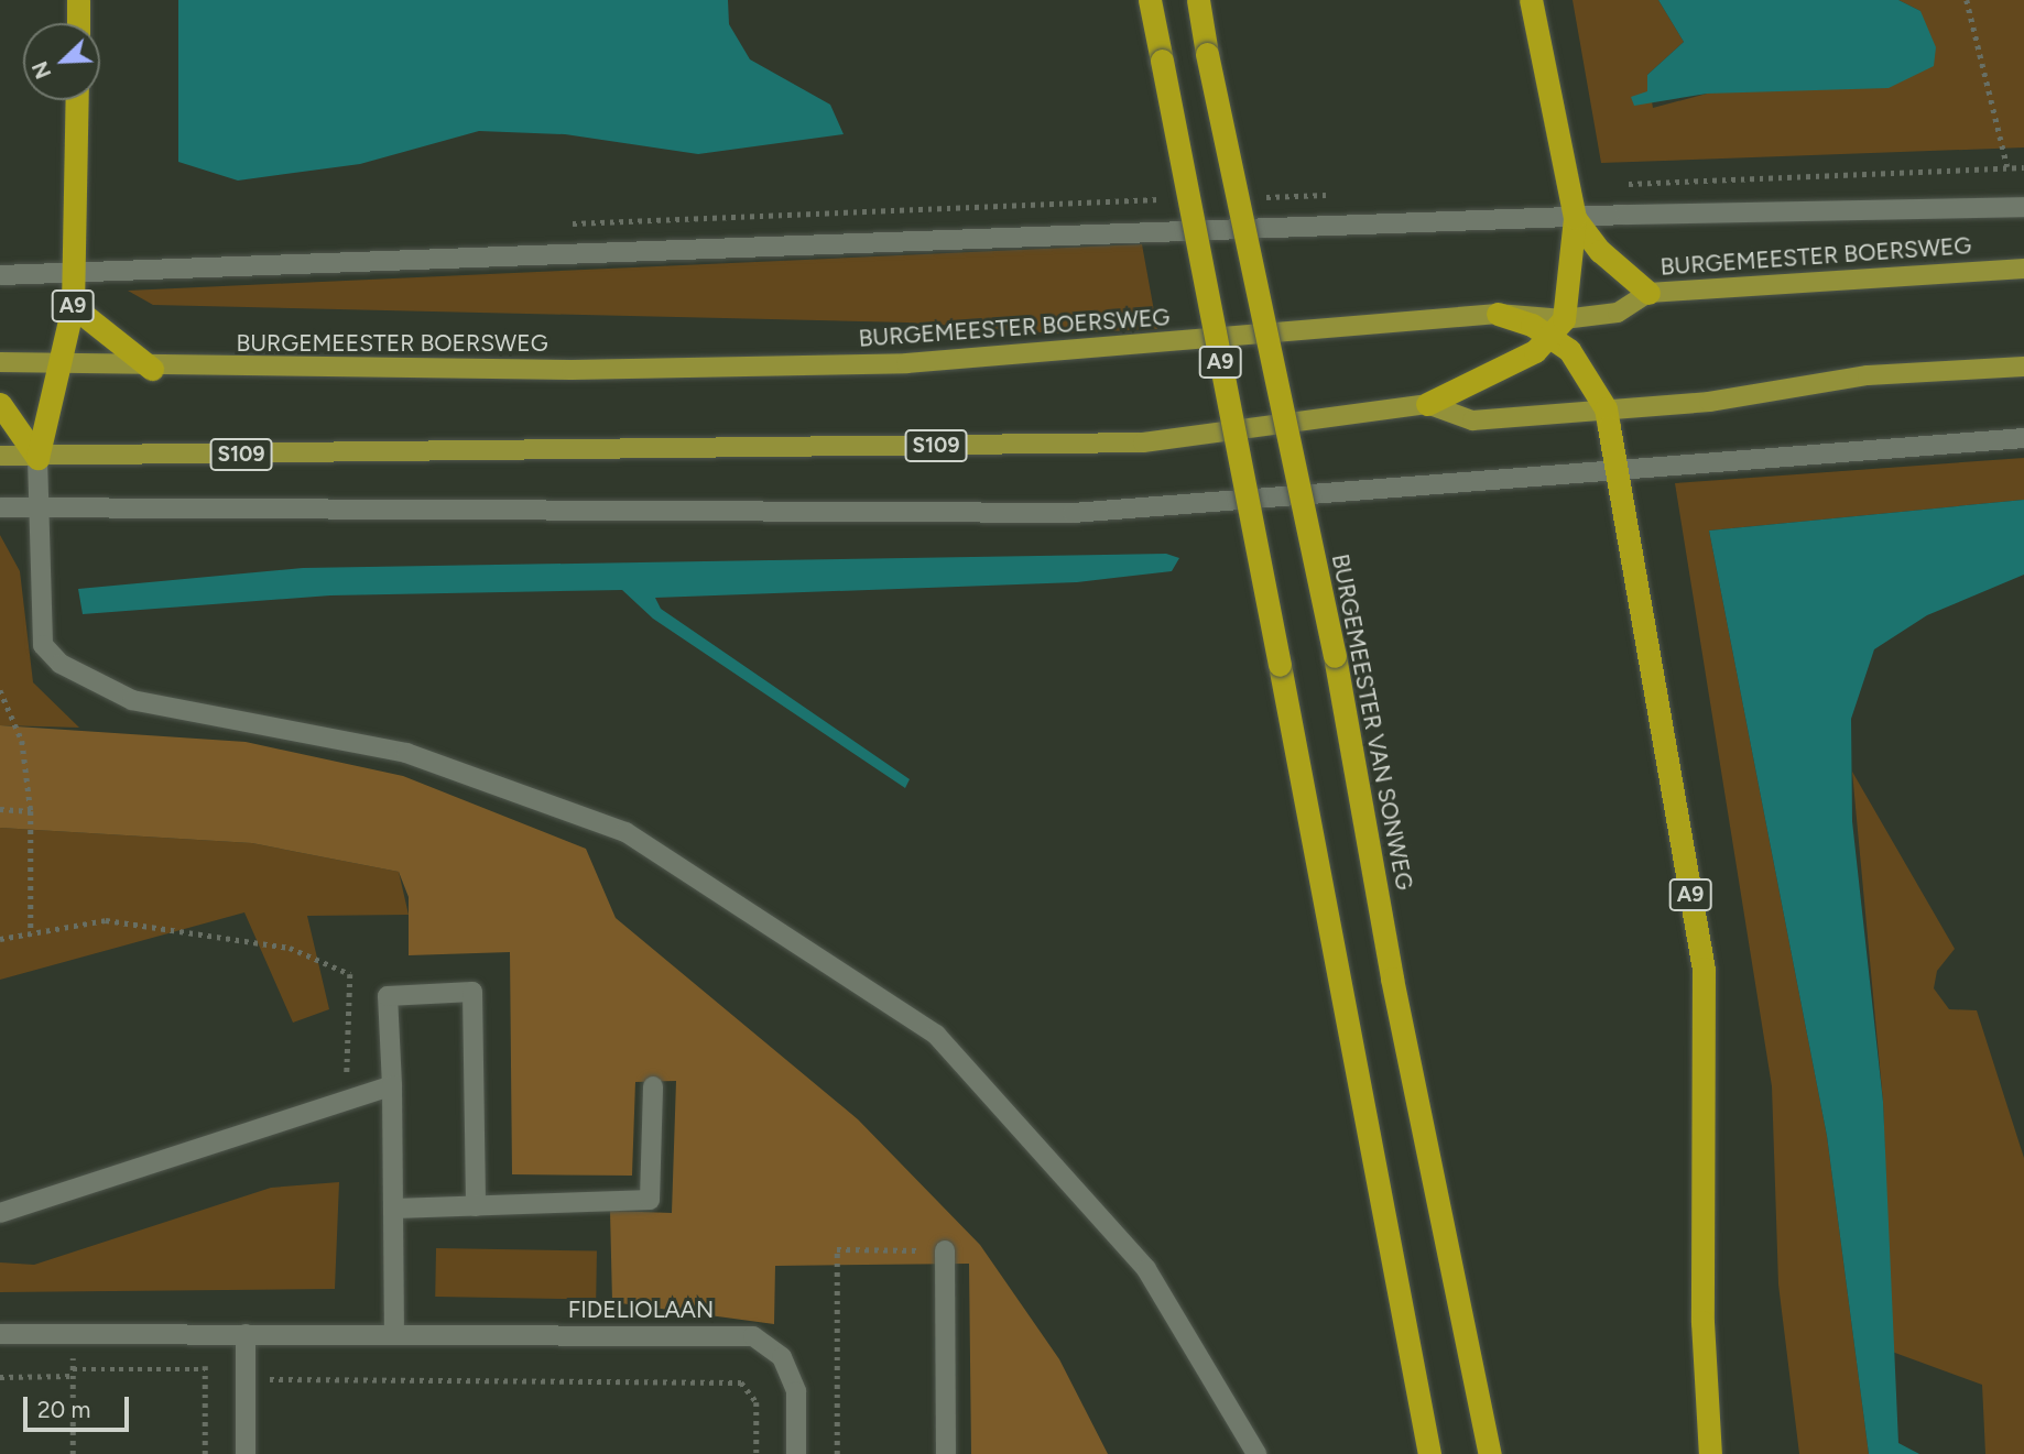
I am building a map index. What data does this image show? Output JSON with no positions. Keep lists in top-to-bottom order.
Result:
{
  "streets": {
    "highway": ["A9", "BURGEMEESTER VAN SONWEG"],
    "main road": ["BURGEMEESTER BOERSWEG", "S109"],
    "street": ["FIDELIOLAAN"]
  },
  "crossings": [
    ["BURGEMEESTER BOERSWEG", "A9"],
    ["A9", "S109"]
  ],
  "scale_bar": "20 m",
  "north": "bottom left"
}
